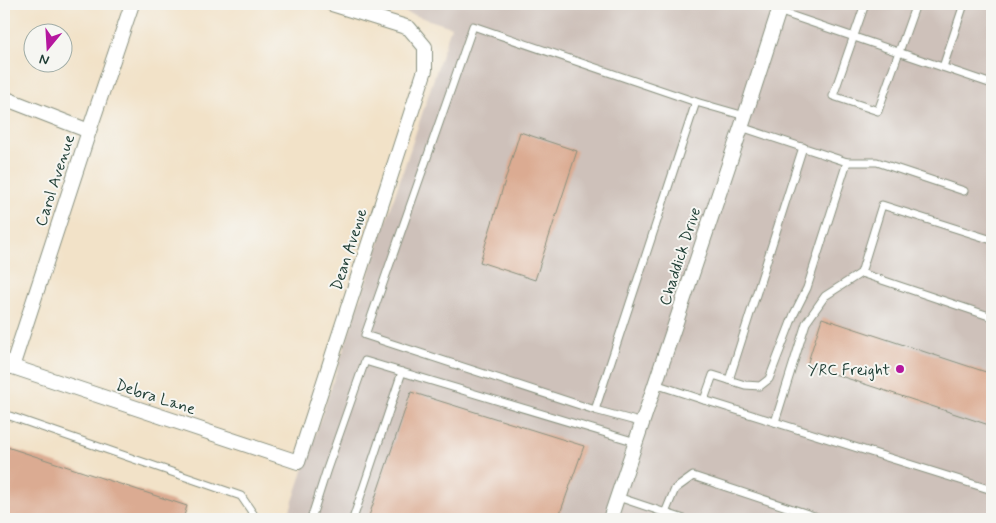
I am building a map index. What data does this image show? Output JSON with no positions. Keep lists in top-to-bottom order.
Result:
{
  "streets": {
    "street": [
      "Carol Avenue",
      "Dean Avenue",
      "Chaddick Drive",
      "Debra Lane"
    ]
  },
  "crossings": [
    ["Carol Avenue", "Debra Lane"],
    ["Dean Avenue", "Debra Lane"]
  ],
  "places": ["YRC Freight"],
  "north": "bottom"
}
